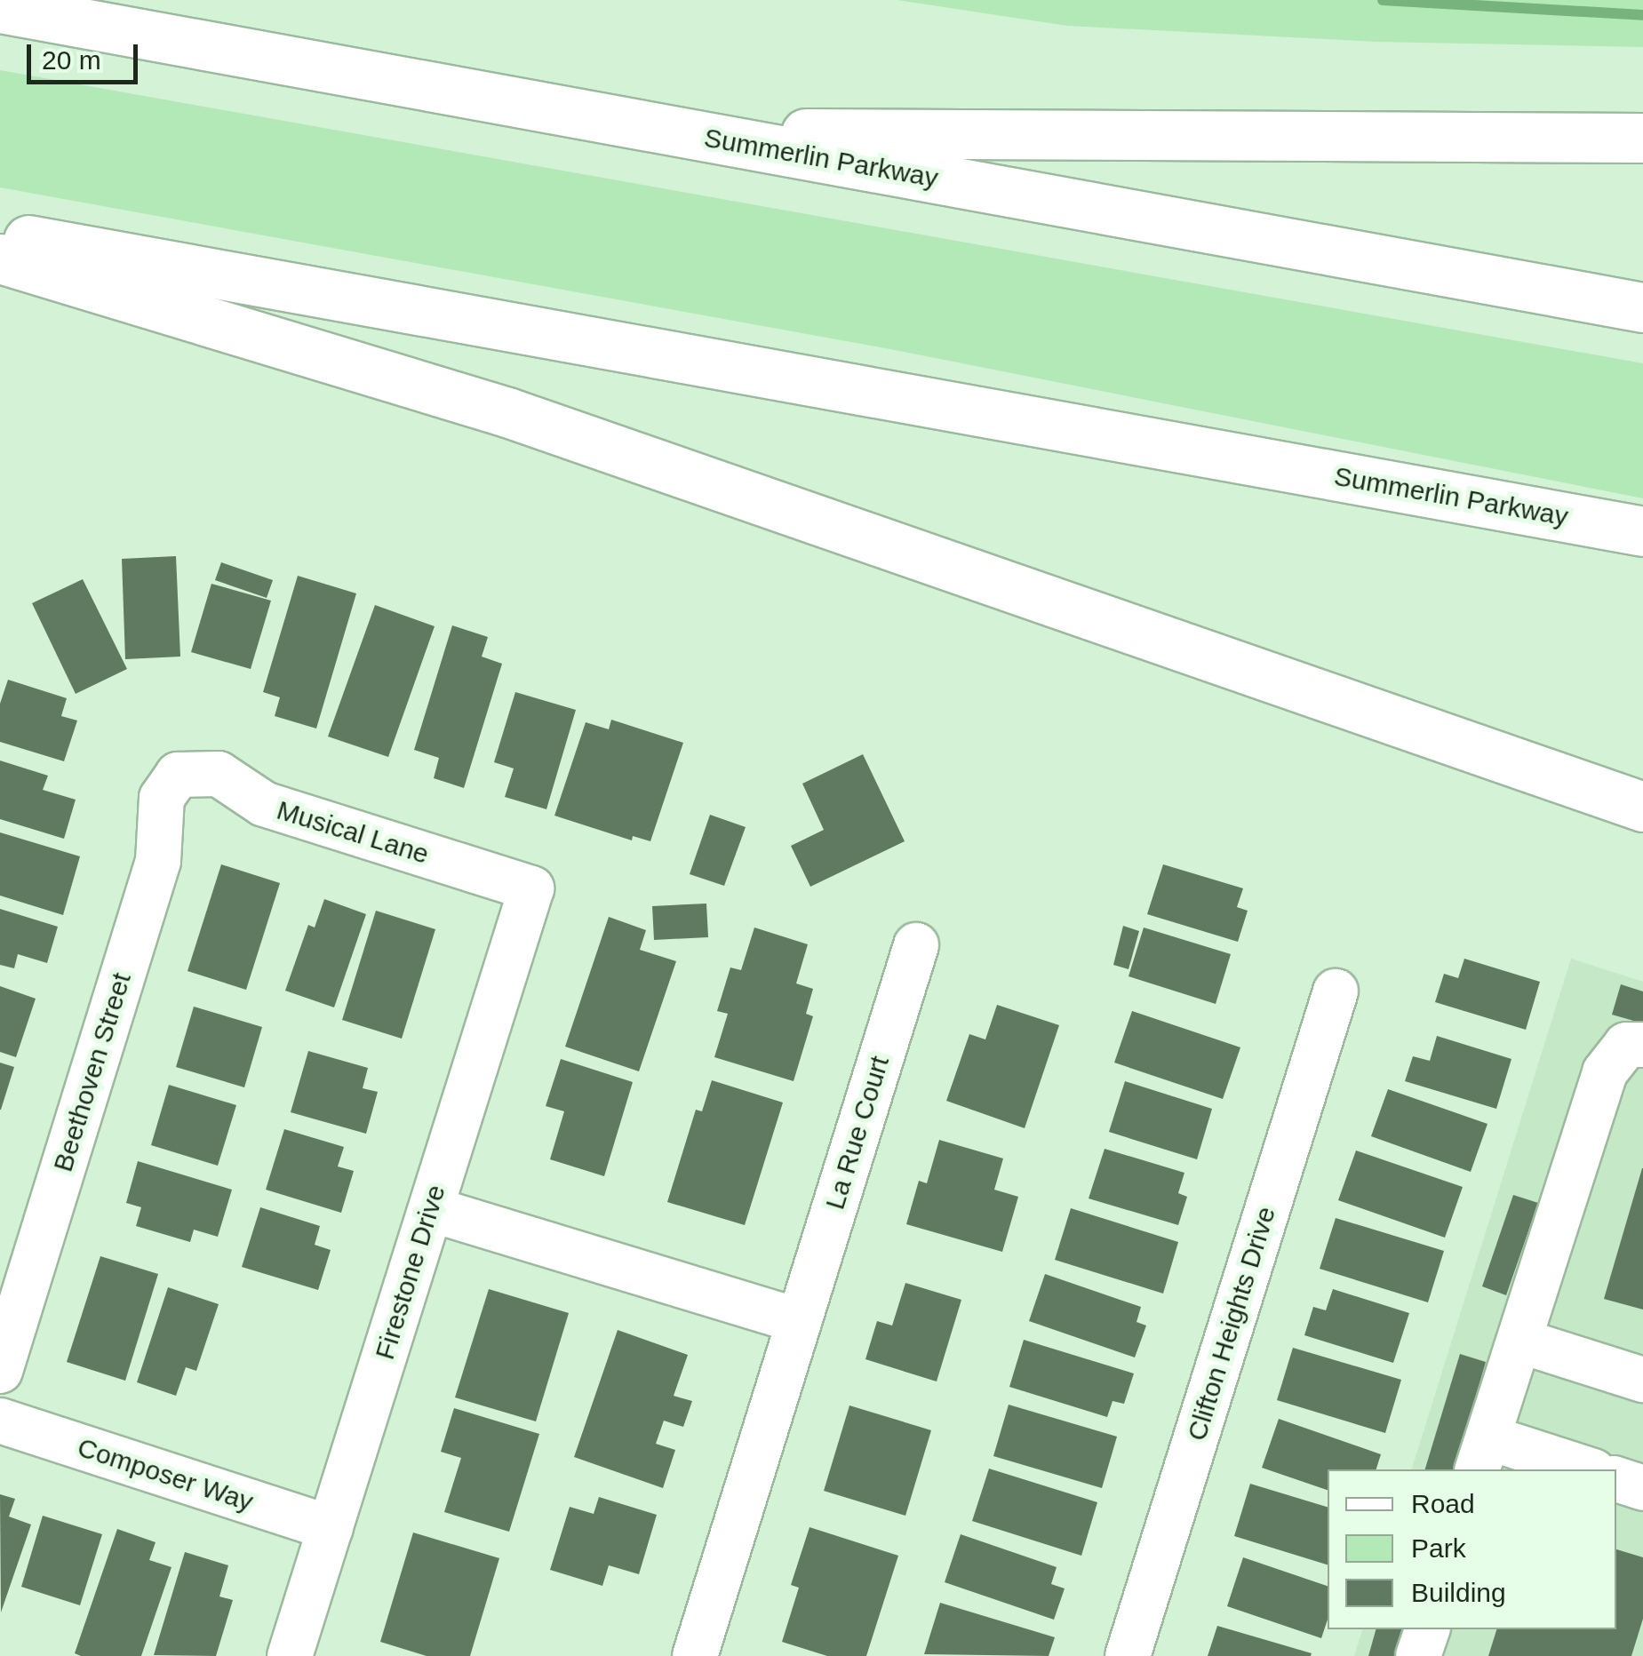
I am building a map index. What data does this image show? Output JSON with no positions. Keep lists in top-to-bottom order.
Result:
{
  "streets": {
    "highway": ["Summerlin Parkway"],
    "street": [
      "Musical Lane",
      "Beethoven Street",
      "La Rue Court",
      "Firestone Drive",
      "Clifton Heights Drive",
      "Composer Way"
    ]
  },
  "crossings": [
    ["Musical Lane", "Beethoven Street"],
    ["Musical Lane", "Firestone Drive"],
    ["Firestone Drive", "Composer Way"]
  ],
  "legend": ["Road", "Park", "Building"],
  "scale_bar": "20 m"
}
